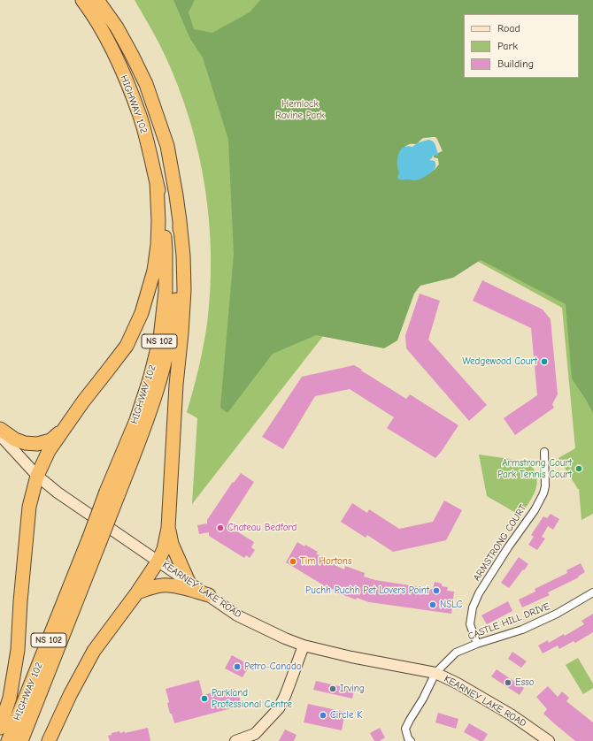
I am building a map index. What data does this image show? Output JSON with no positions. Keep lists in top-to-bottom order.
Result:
{
  "streets": {
    "highway": ["HIGHWAY 102", "NS 102"],
    "main road": ["KEARNEY LAKE ROAD"],
    "street": ["ARMSTRONG COURT", "CASTLE HILL DRIVE"]
  },
  "crossings": [
    ["ARMSTRONG COURT", "CASTLE HILL DRIVE"],
    ["KEARNEY LAKE ROAD", "CASTLE HILL DRIVE"]
  ],
  "parks": ["Hemlock Ravine Park"],
  "places": [
    "Wedgewood Court",
    "Armstrong Court Park Tennis Court",
    "Chateau Bedford",
    "Tim Hortons",
    "Puchh Puchh Pet Lovers Point",
    "NSLC",
    "Petro-Canada",
    "Esso",
    "Irving",
    "Parkland Professional Centre",
    "Circle K"
  ],
  "legend": ["Road", "Park", "Building"]
}
